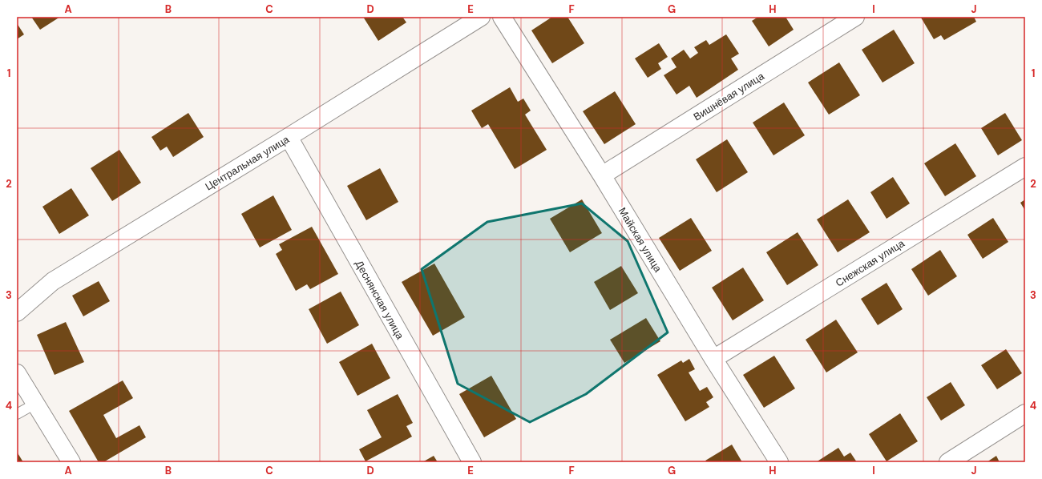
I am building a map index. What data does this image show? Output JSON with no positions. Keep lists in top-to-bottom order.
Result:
{
  "streets": {
    "street": [
      "Вишнёвая улица",
      "Центральная улица",
      "Майская улица",
      "Снежская улица",
      "Деснянская улица"
    ]
  },
  "crossings": [
    ["Вишнёвая улица", "Майская улица"],
    ["Центральная улица", "Деснянская улица"],
    ["Майская улица", "Снежская улица"]
  ],
  "grid": {
    "columns": [
      "A",
      "B",
      "C",
      "D",
      "E",
      "F",
      "G",
      "H",
      "I",
      "J"
    ],
    "rows": [
      "1",
      "2",
      "3",
      "4"
    ]
  }
}
